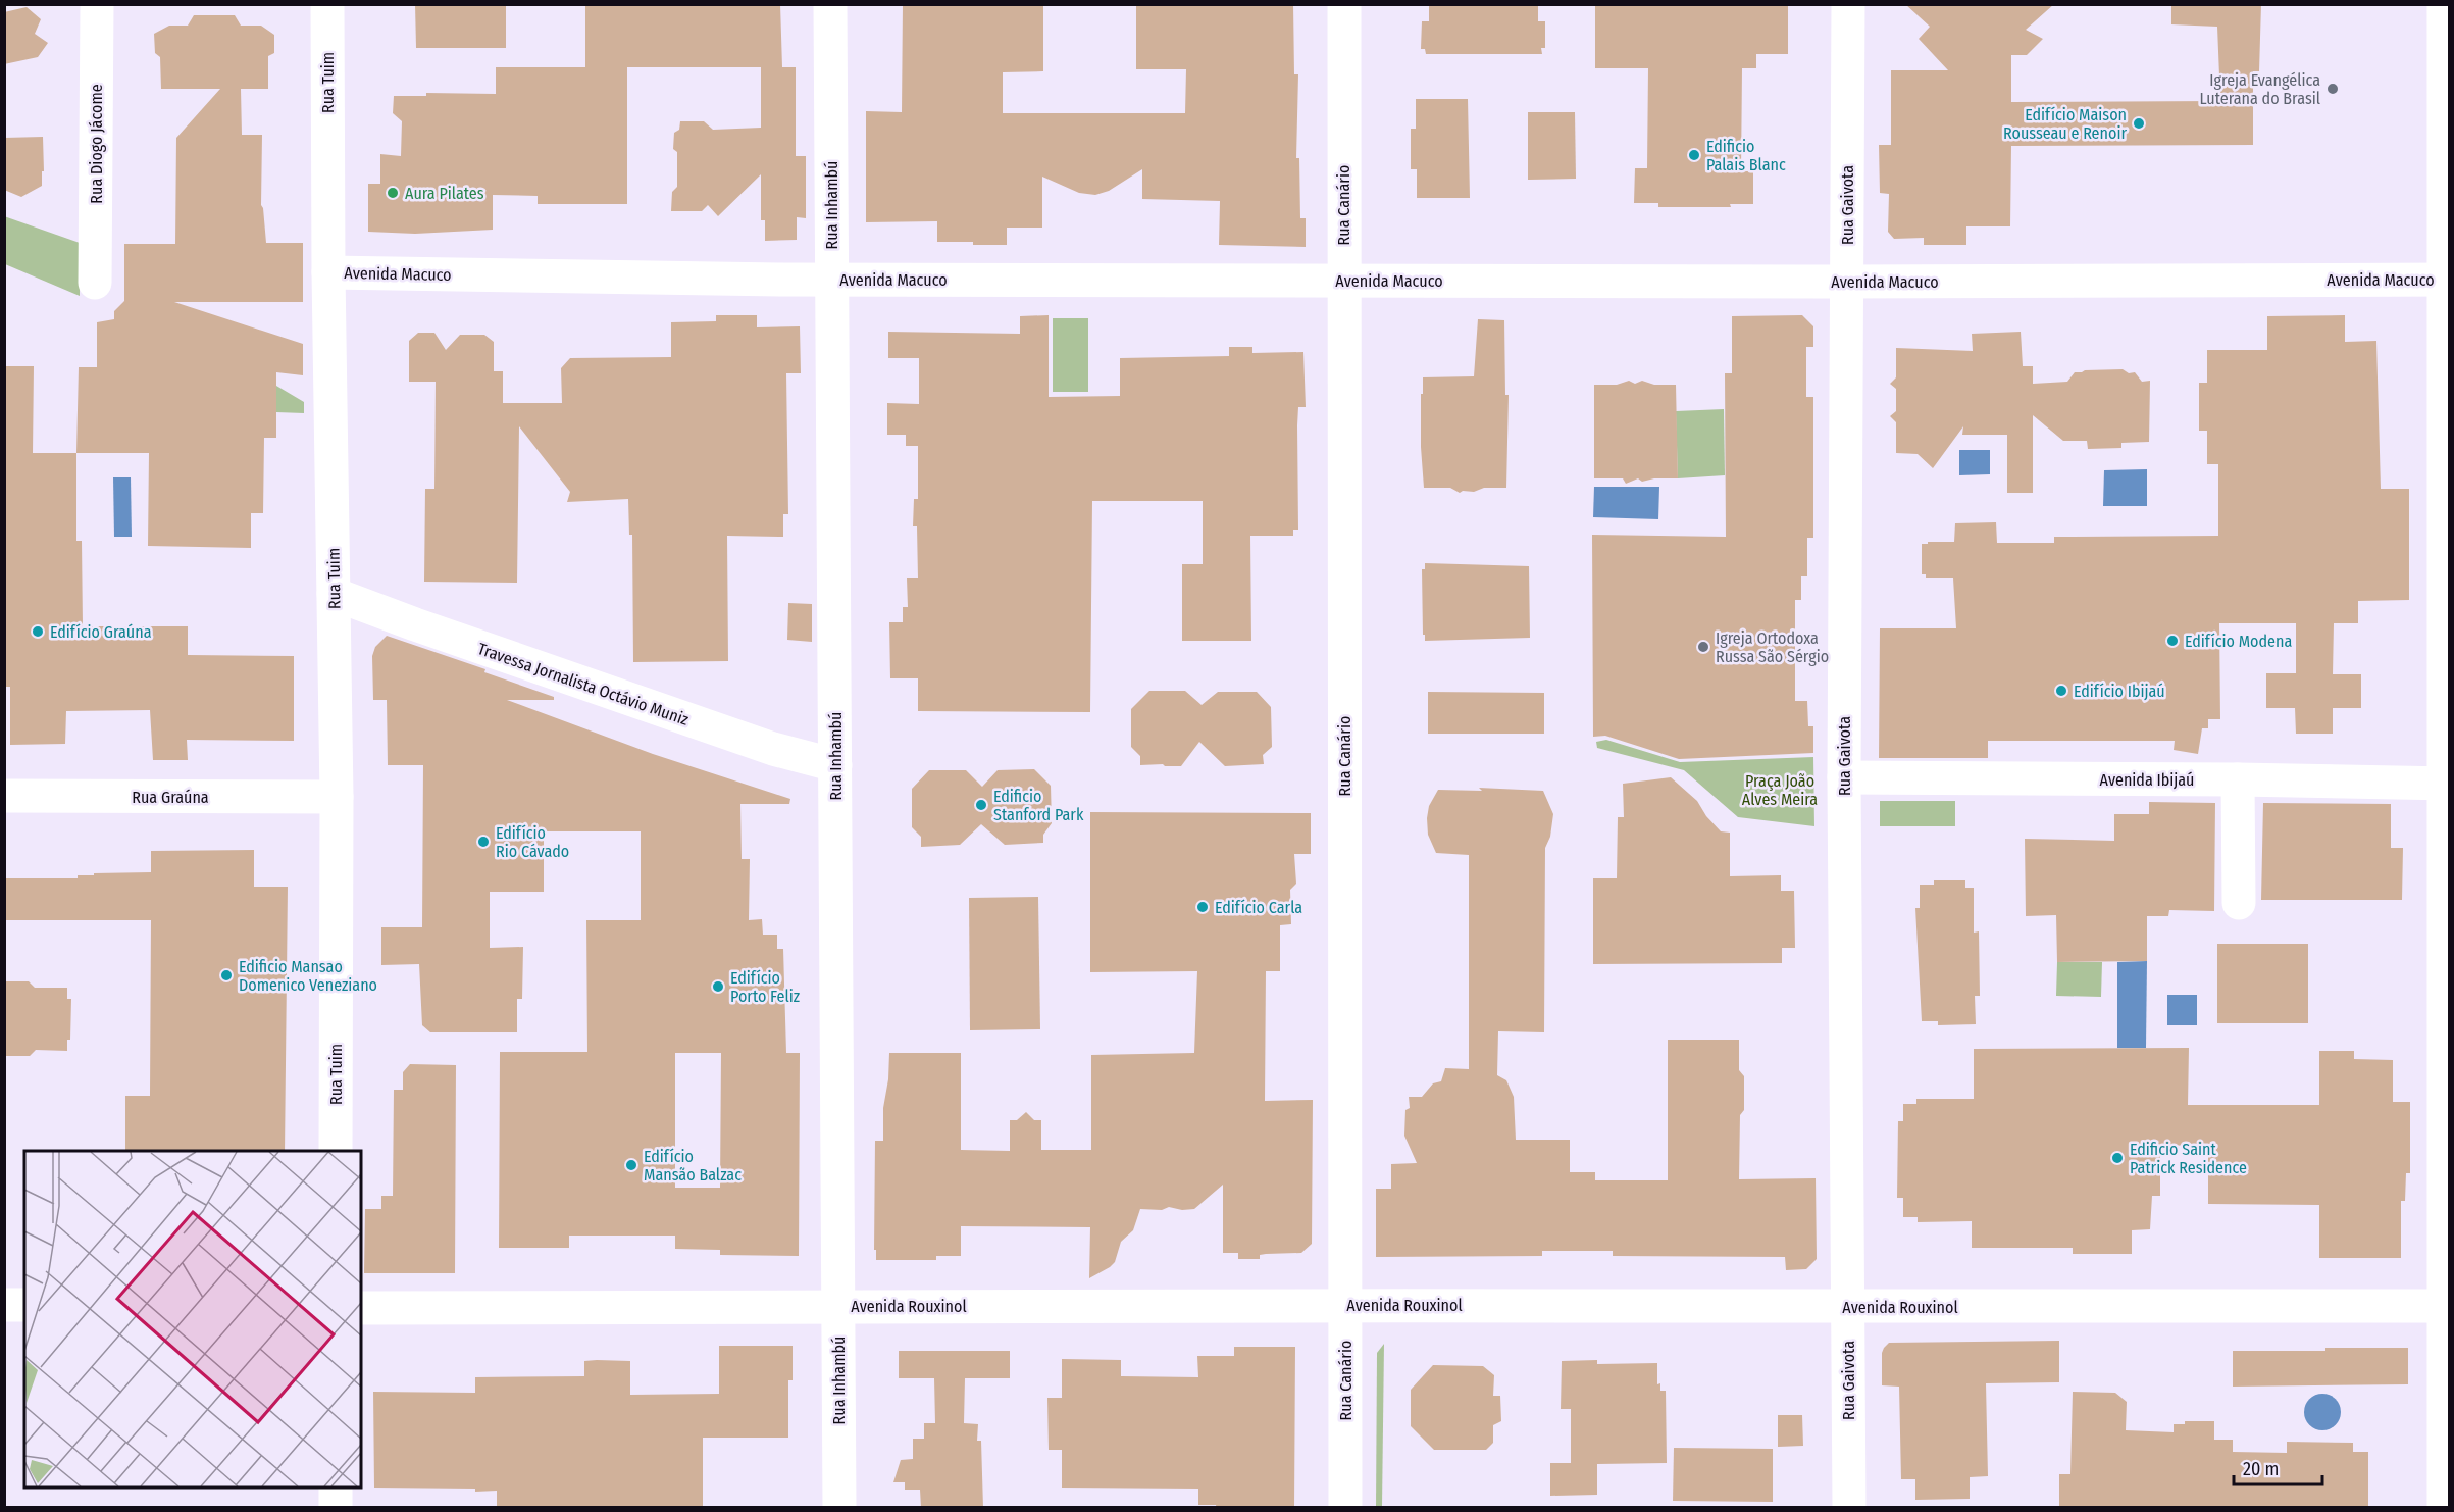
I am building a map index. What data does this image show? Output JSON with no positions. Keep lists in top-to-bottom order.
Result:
{
  "streets": {
    "street": [
      "Rua Tuim",
      "Rua Diogo Jácome",
      "Rua Inhambú",
      "Rua Canário",
      "Rua Gaivota",
      "Avenida Macuco",
      "Travessa Jornalista Octávio Muniz",
      "Avenida Ibijaú",
      "Rua Graúna",
      "Avenida Rouxinol"
    ]
  },
  "crossings": [
    ["Rua Tuim", "Avenida Macuco"],
    ["Rua Tuim", "Travessa Jornalista Octávio Muniz"],
    ["Rua Tuim", "Rua Graúna"],
    ["Rua Inhambú", "Avenida Macuco"],
    ["Rua Inhambú", "Travessa Jornalista Octávio Muniz"],
    ["Rua Inhambú", "Avenida Rouxinol"],
    ["Rua Canário", "Avenida Macuco"],
    ["Rua Canário", "Avenida Rouxinol"],
    ["Rua Gaivota", "Avenida Macuco"],
    ["Rua Gaivota", "Avenida Ibijaú"],
    ["Rua Gaivota", "Avenida Rouxinol"]
  ],
  "parks": ["Praça João Alves Meira"],
  "places": [
    "Igreja Evangélica Luterana do Brasil",
    "Edifício Maison Rousseau e Renoir",
    "Edificio Palais Blanc",
    "Aura Pilates",
    "Edifício Graúna",
    "Edifício Modena",
    "Igreja Ortodoxa Russa São Sérgio",
    "Edifício Ibijaú",
    "Edificio Stanford Park",
    "Edifício Rio Cávado",
    "Edifício Carla",
    "Edificio Mansao Domenico Veneziano",
    "Edifício Porto Feliz",
    "Edificio Saint Patrick Residence",
    "Edifício Mansão Balzac"
  ],
  "scale_bar": "20 m"
}
